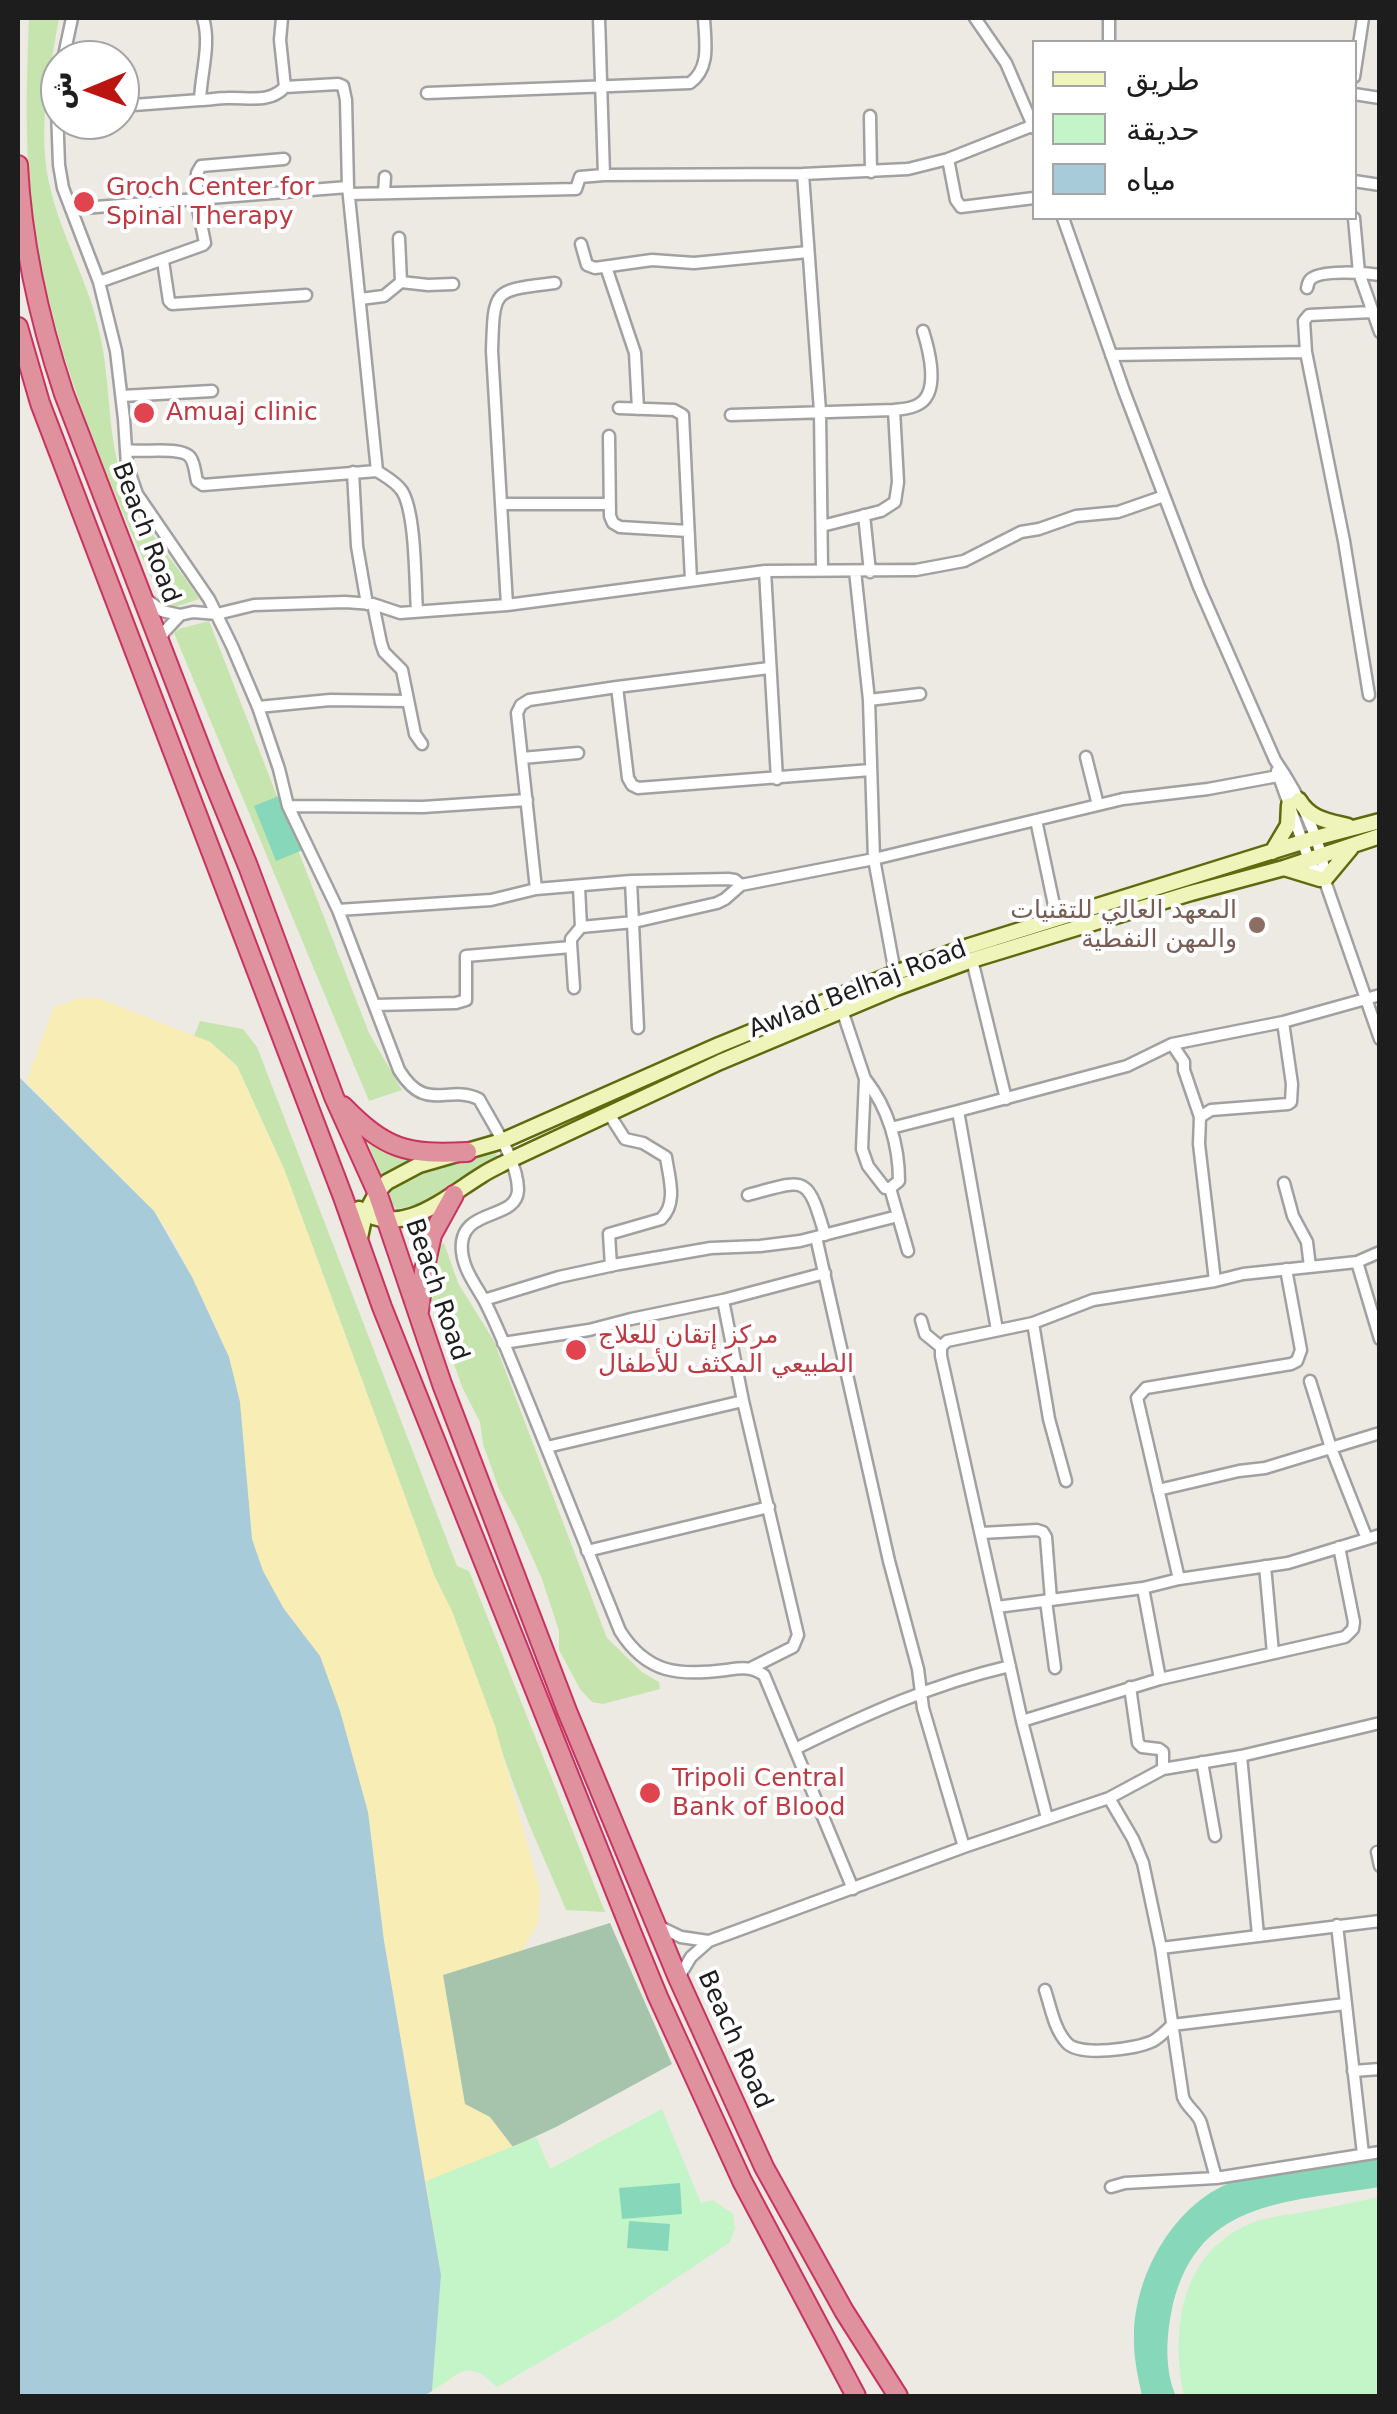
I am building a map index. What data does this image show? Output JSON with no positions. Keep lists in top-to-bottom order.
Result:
{
  "streets": {
    "highway": ["Beach Road"],
    "main road": ["Awlad Belhaj Road"]
  },
  "crossings": [
    ["Beach Road", "Awlad Belhaj Road"]
  ],
  "places": [
    "Groch Center for Spinal Therapy",
    "Amuaj clinic",
    "المعهد العالي للتقنيات والمهن النفطية",
    "مركز إتقان للعلاج الطبيعي المكثف للأطفال",
    "Tripoli Central Bank of Blood"
  ],
  "legend": ["طريق", "حديقة", "مياه"],
  "north": "left"
}
